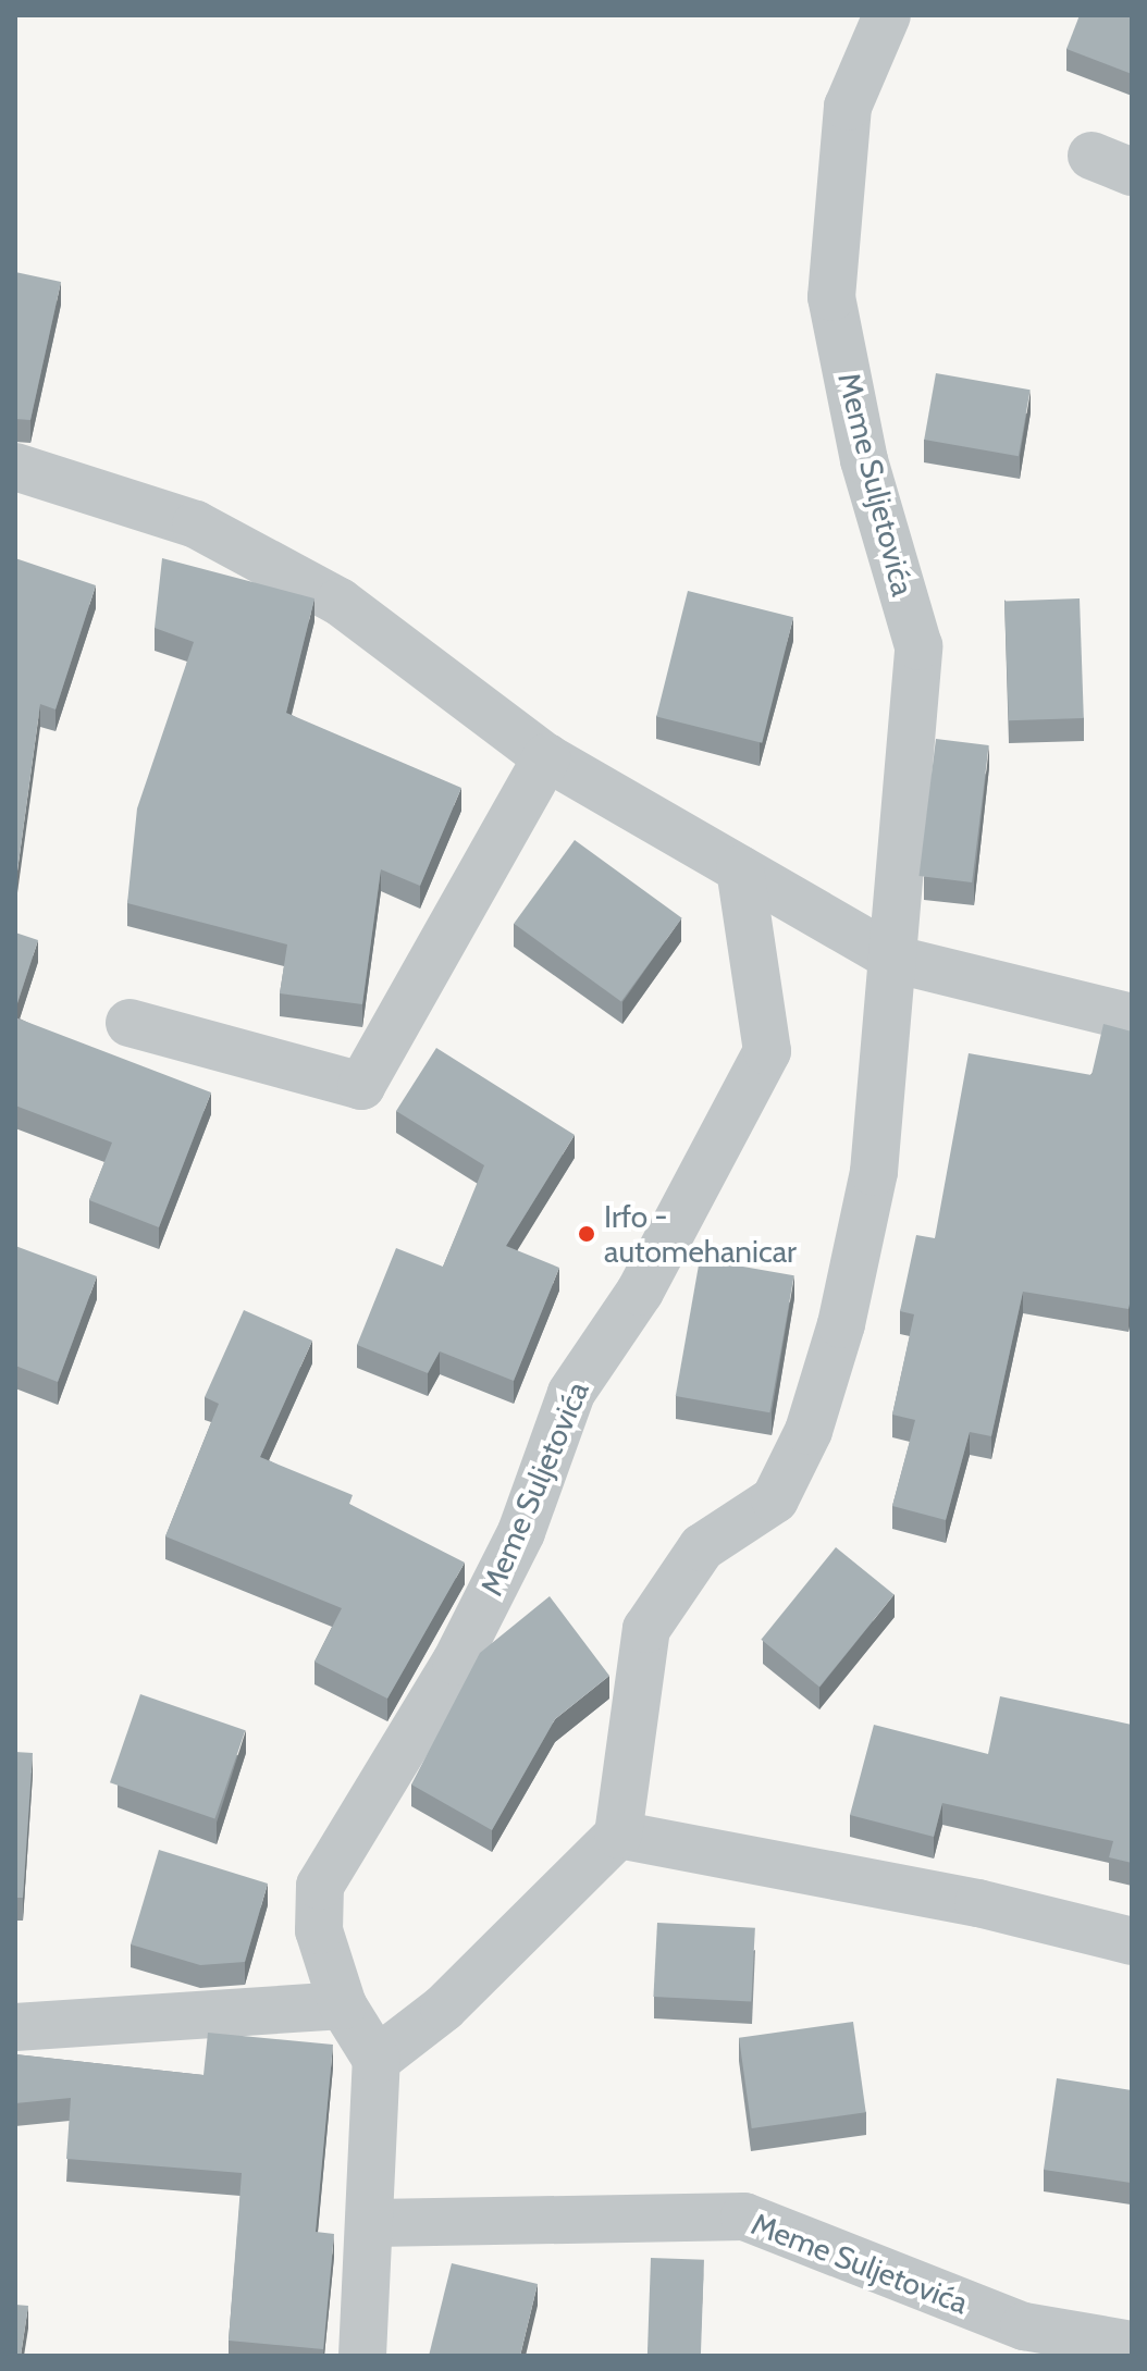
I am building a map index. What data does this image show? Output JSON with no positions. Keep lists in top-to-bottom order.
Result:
{
  "streets": {
    "street": ["Meme Suljetovića"]
  },
  "places": ["Irfo - automehanicar"]
}
